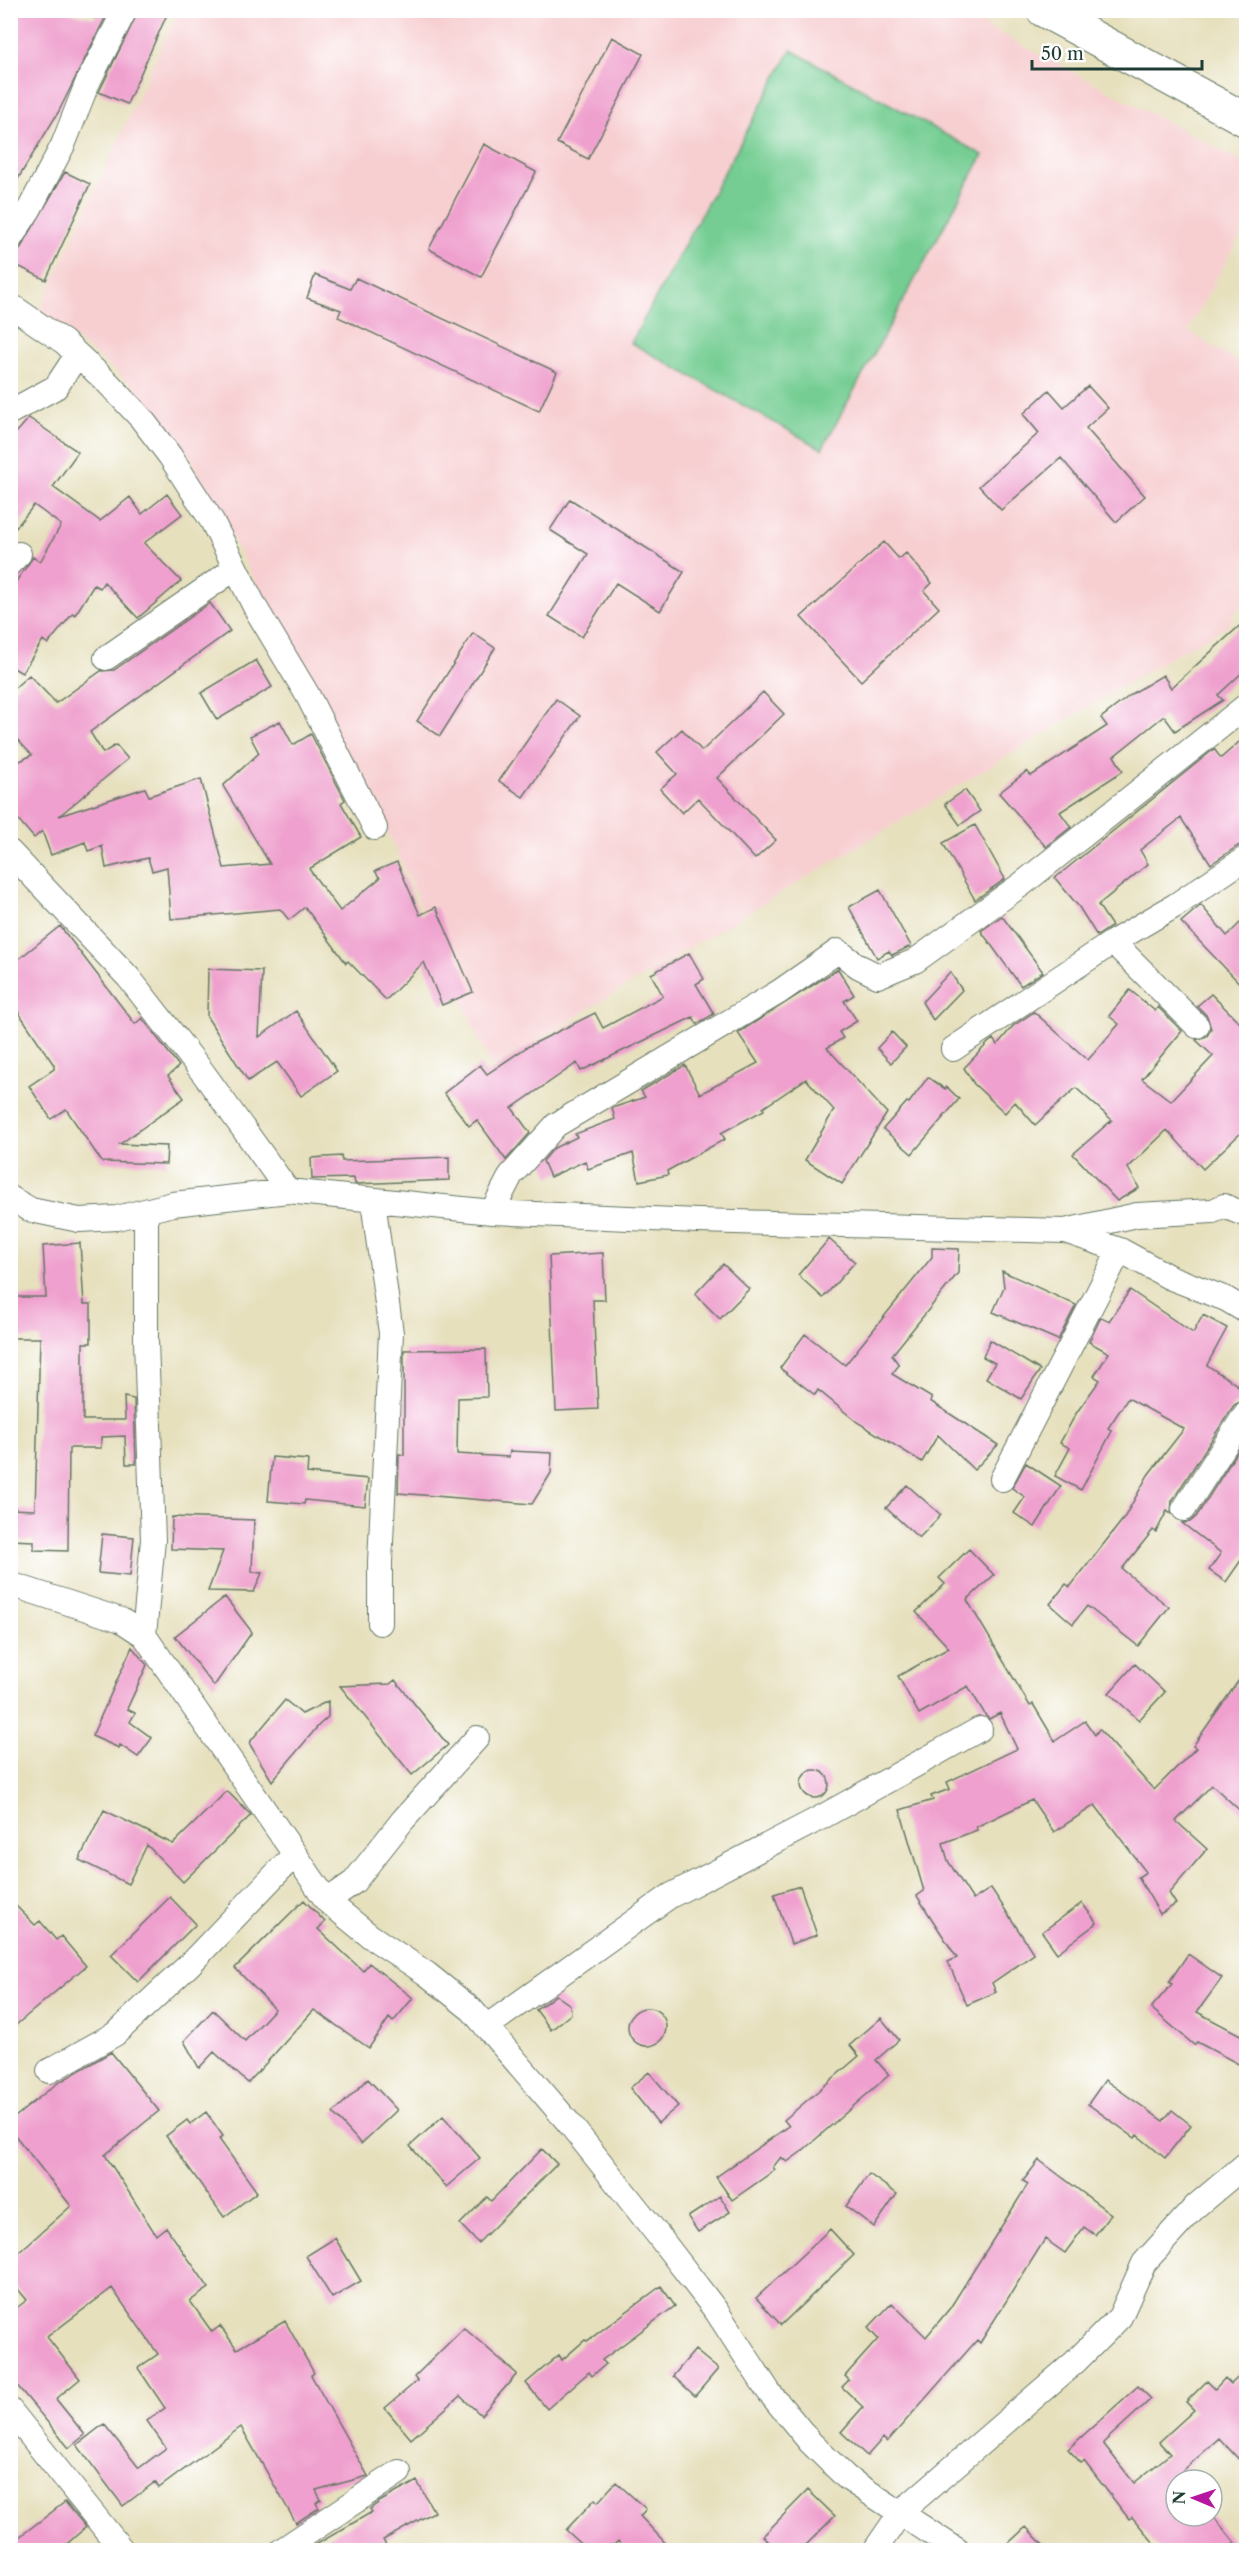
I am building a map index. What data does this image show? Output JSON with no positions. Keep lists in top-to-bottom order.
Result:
{
  "scale_bar": "50 m",
  "north": "left"
}
